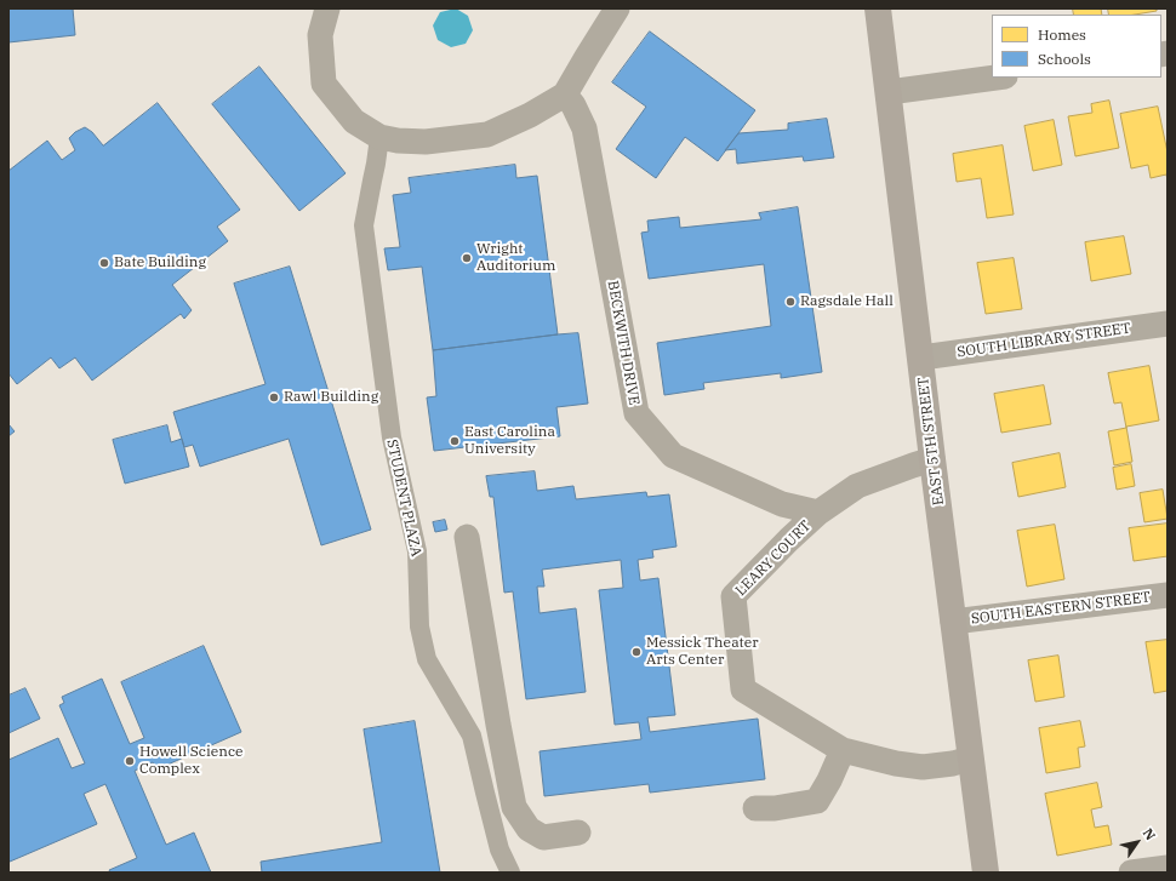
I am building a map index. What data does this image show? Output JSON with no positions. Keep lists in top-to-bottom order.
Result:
{
  "streets": {
    "main road": ["EAST 5TH STREET"],
    "street": [
      "SOUTH LIBRARY STREET",
      "BECKWITH DRIVE",
      "STUDENT PLAZA",
      "LEARY COURT",
      "SOUTH EASTERN STREET"
    ]
  },
  "crossings": [
    ["SOUTH LIBRARY STREET", "EAST 5TH STREET"],
    ["BECKWITH DRIVE", "LEARY COURT"],
    ["EAST 5TH STREET", "LEARY COURT"],
    ["EAST 5TH STREET", "SOUTH EASTERN STREET"]
  ],
  "places": [
    "Wright Auditorium",
    "Bate Building",
    "Ragsdale Hall",
    "Rawl Building",
    "East Carolina University",
    "Messick Theater Arts Center",
    "Howell Science Complex"
  ],
  "legend": ["Homes", "Schools"],
  "north": "top right"
}
